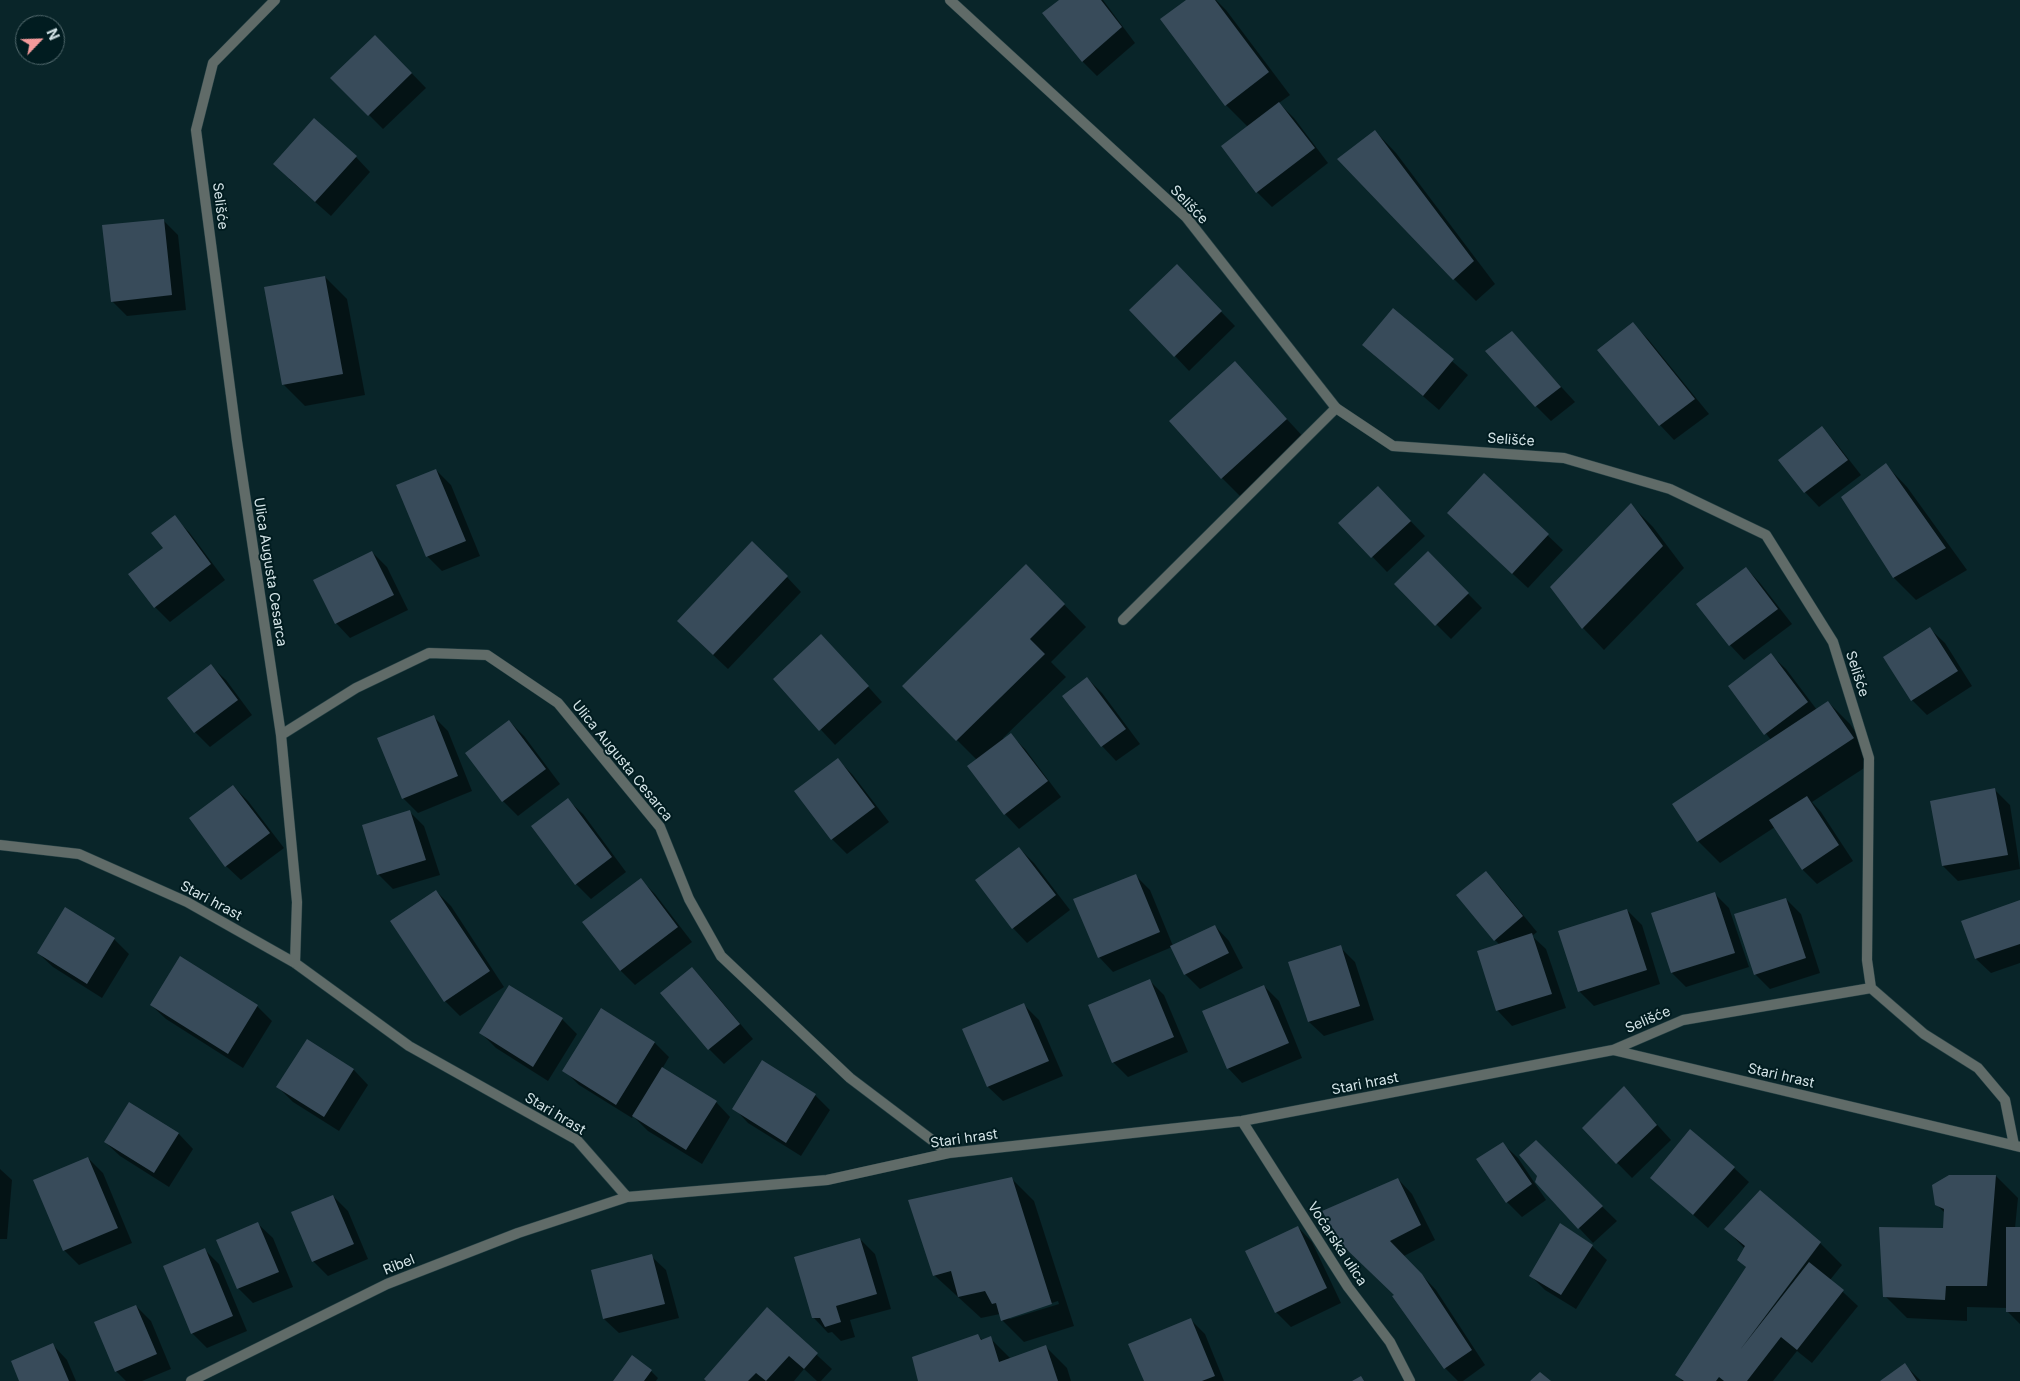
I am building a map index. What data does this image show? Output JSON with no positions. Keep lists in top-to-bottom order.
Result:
{
  "streets": {
    "street": [
      "Selišće",
      "Ulica Augusta Cesarca",
      "Stari hrast",
      "Voćarska ulica",
      "Ribel"
    ]
  },
  "crossings": [
    ["Selišće", "Ulica Augusta Cesarca"],
    ["Selišće", "Stari hrast"],
    ["Ulica Augusta Cesarca", "Stari hrast"],
    ["Stari hrast", "Voćarska ulica"],
    ["Stari hrast", "Ribel"]
  ],
  "north": "top right"
}
